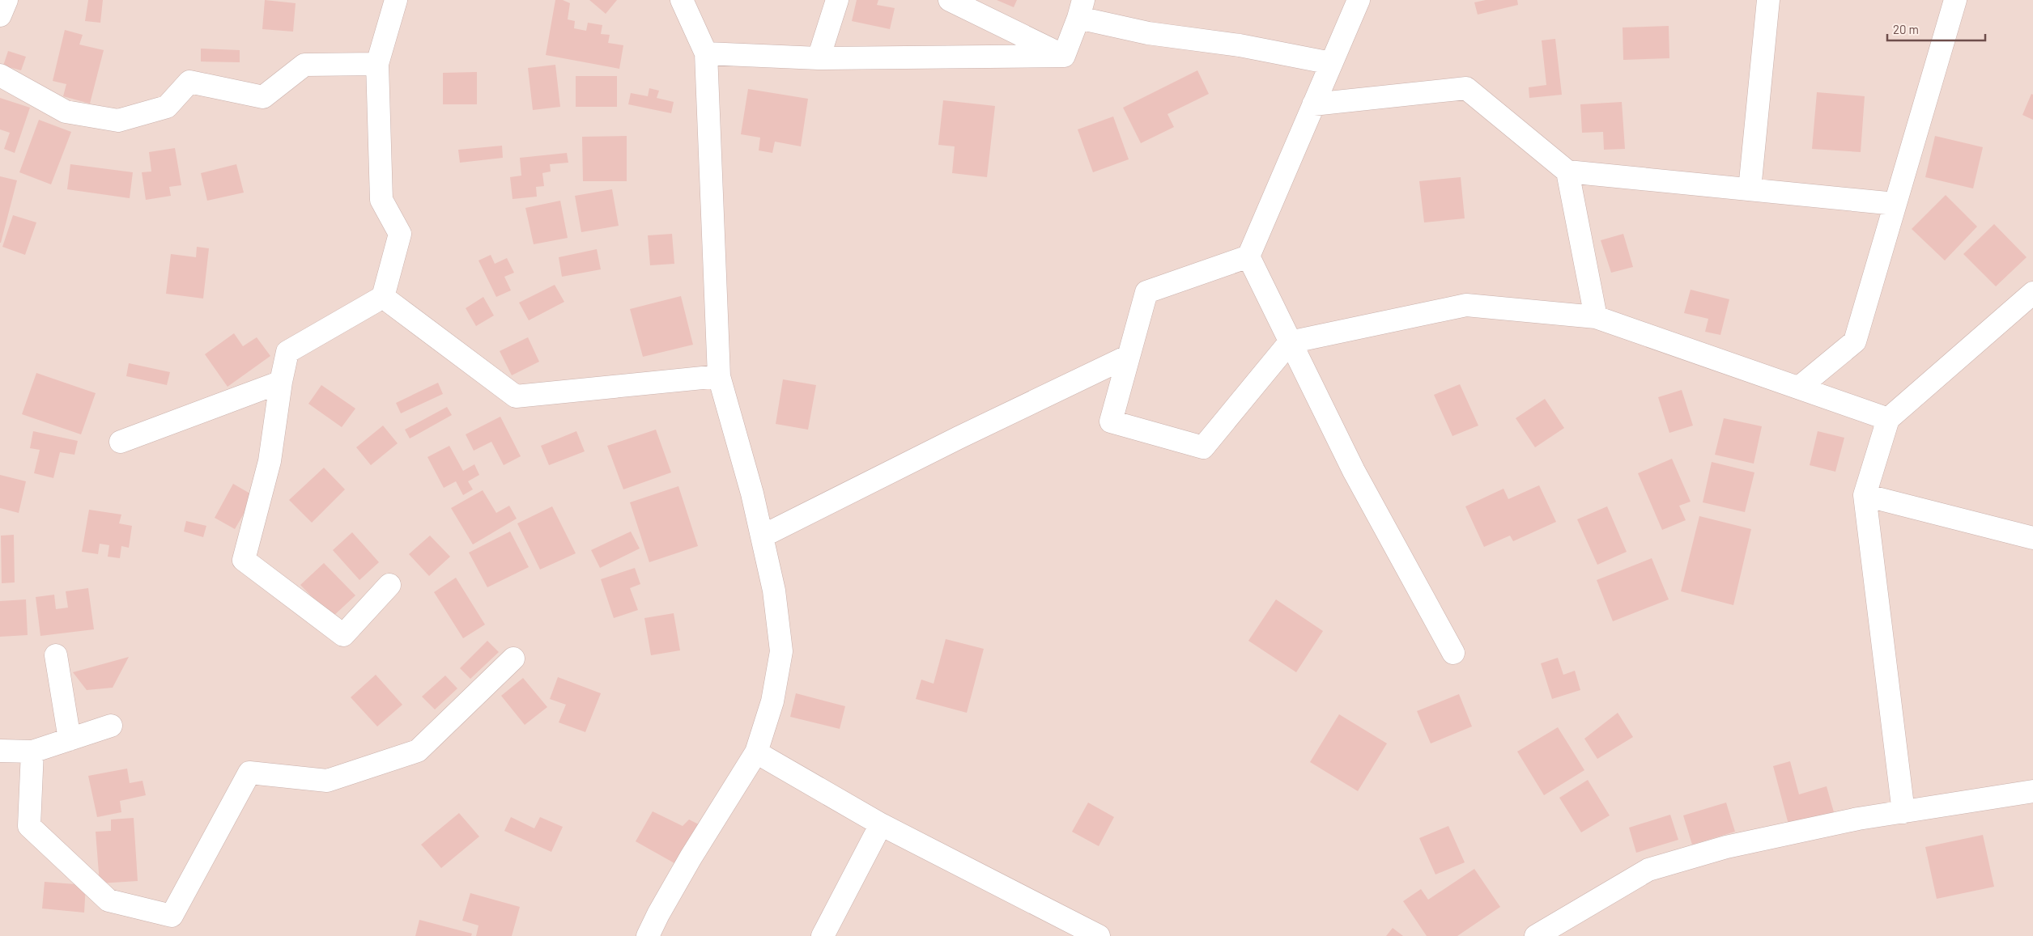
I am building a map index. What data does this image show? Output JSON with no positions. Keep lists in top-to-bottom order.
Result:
{
  "scale_bar": "20 m"
}
